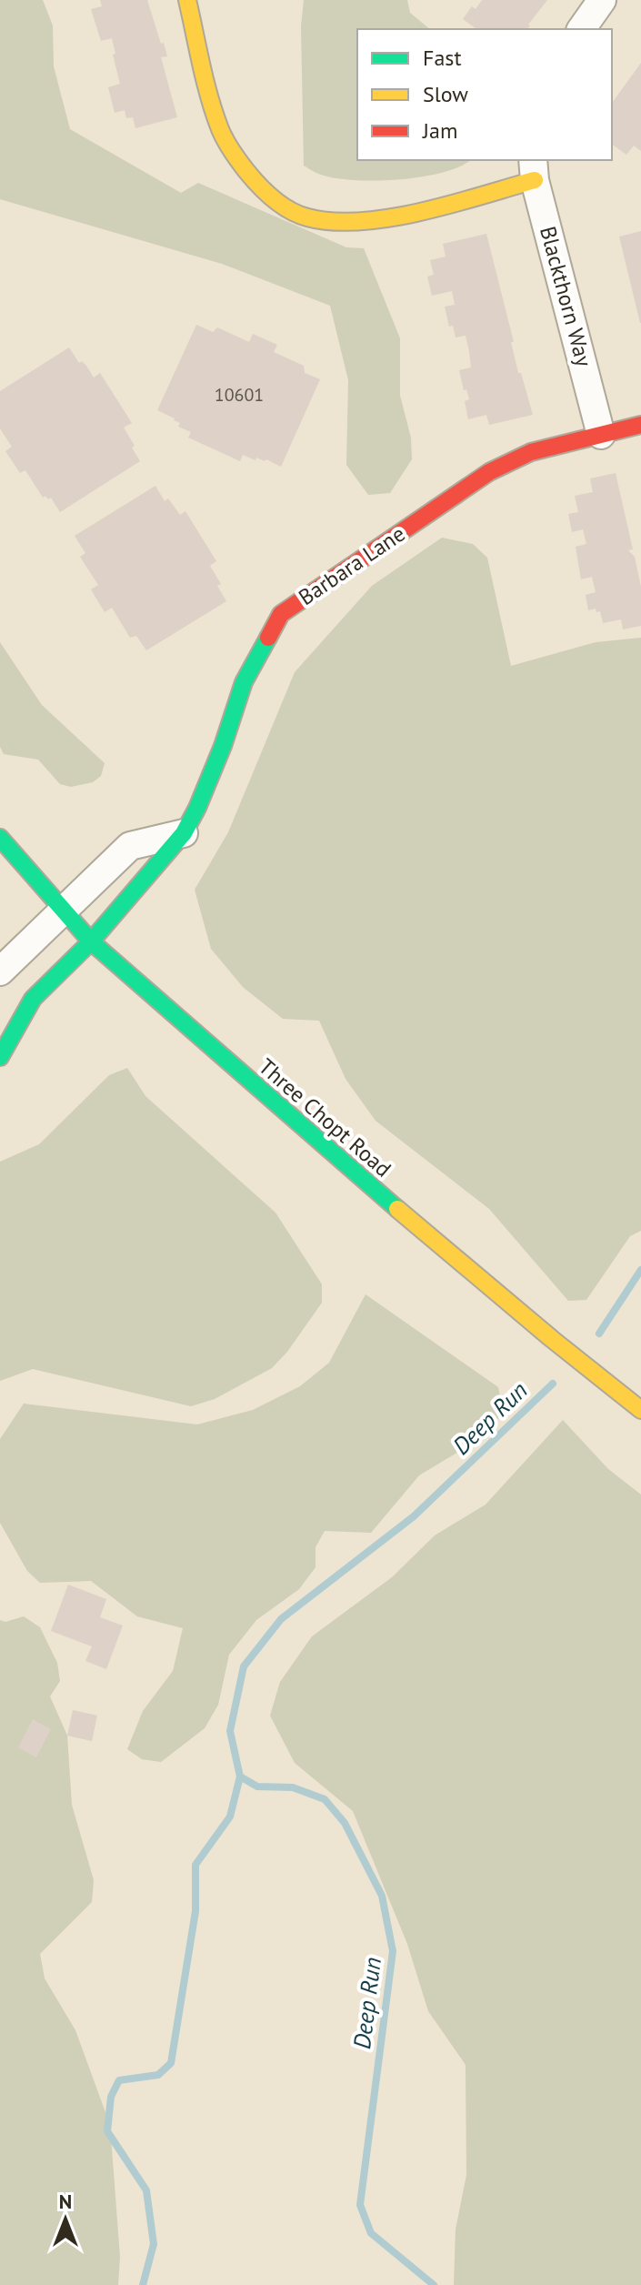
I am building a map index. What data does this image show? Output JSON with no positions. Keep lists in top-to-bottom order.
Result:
{
  "streets": {
    "street": ["Blackthorn Way", "Barbara Lane", "Three Chopt Road"]
  },
  "crossings": [
    ["Blackthorn Way", "Barbara Lane"],
    ["Barbara Lane", "Three Chopt Road"]
  ],
  "water": ["Deep Run"],
  "house_numbers": ["10601"],
  "legend": ["Fast", "Slow", "Jam"],
  "north": "top"
}
